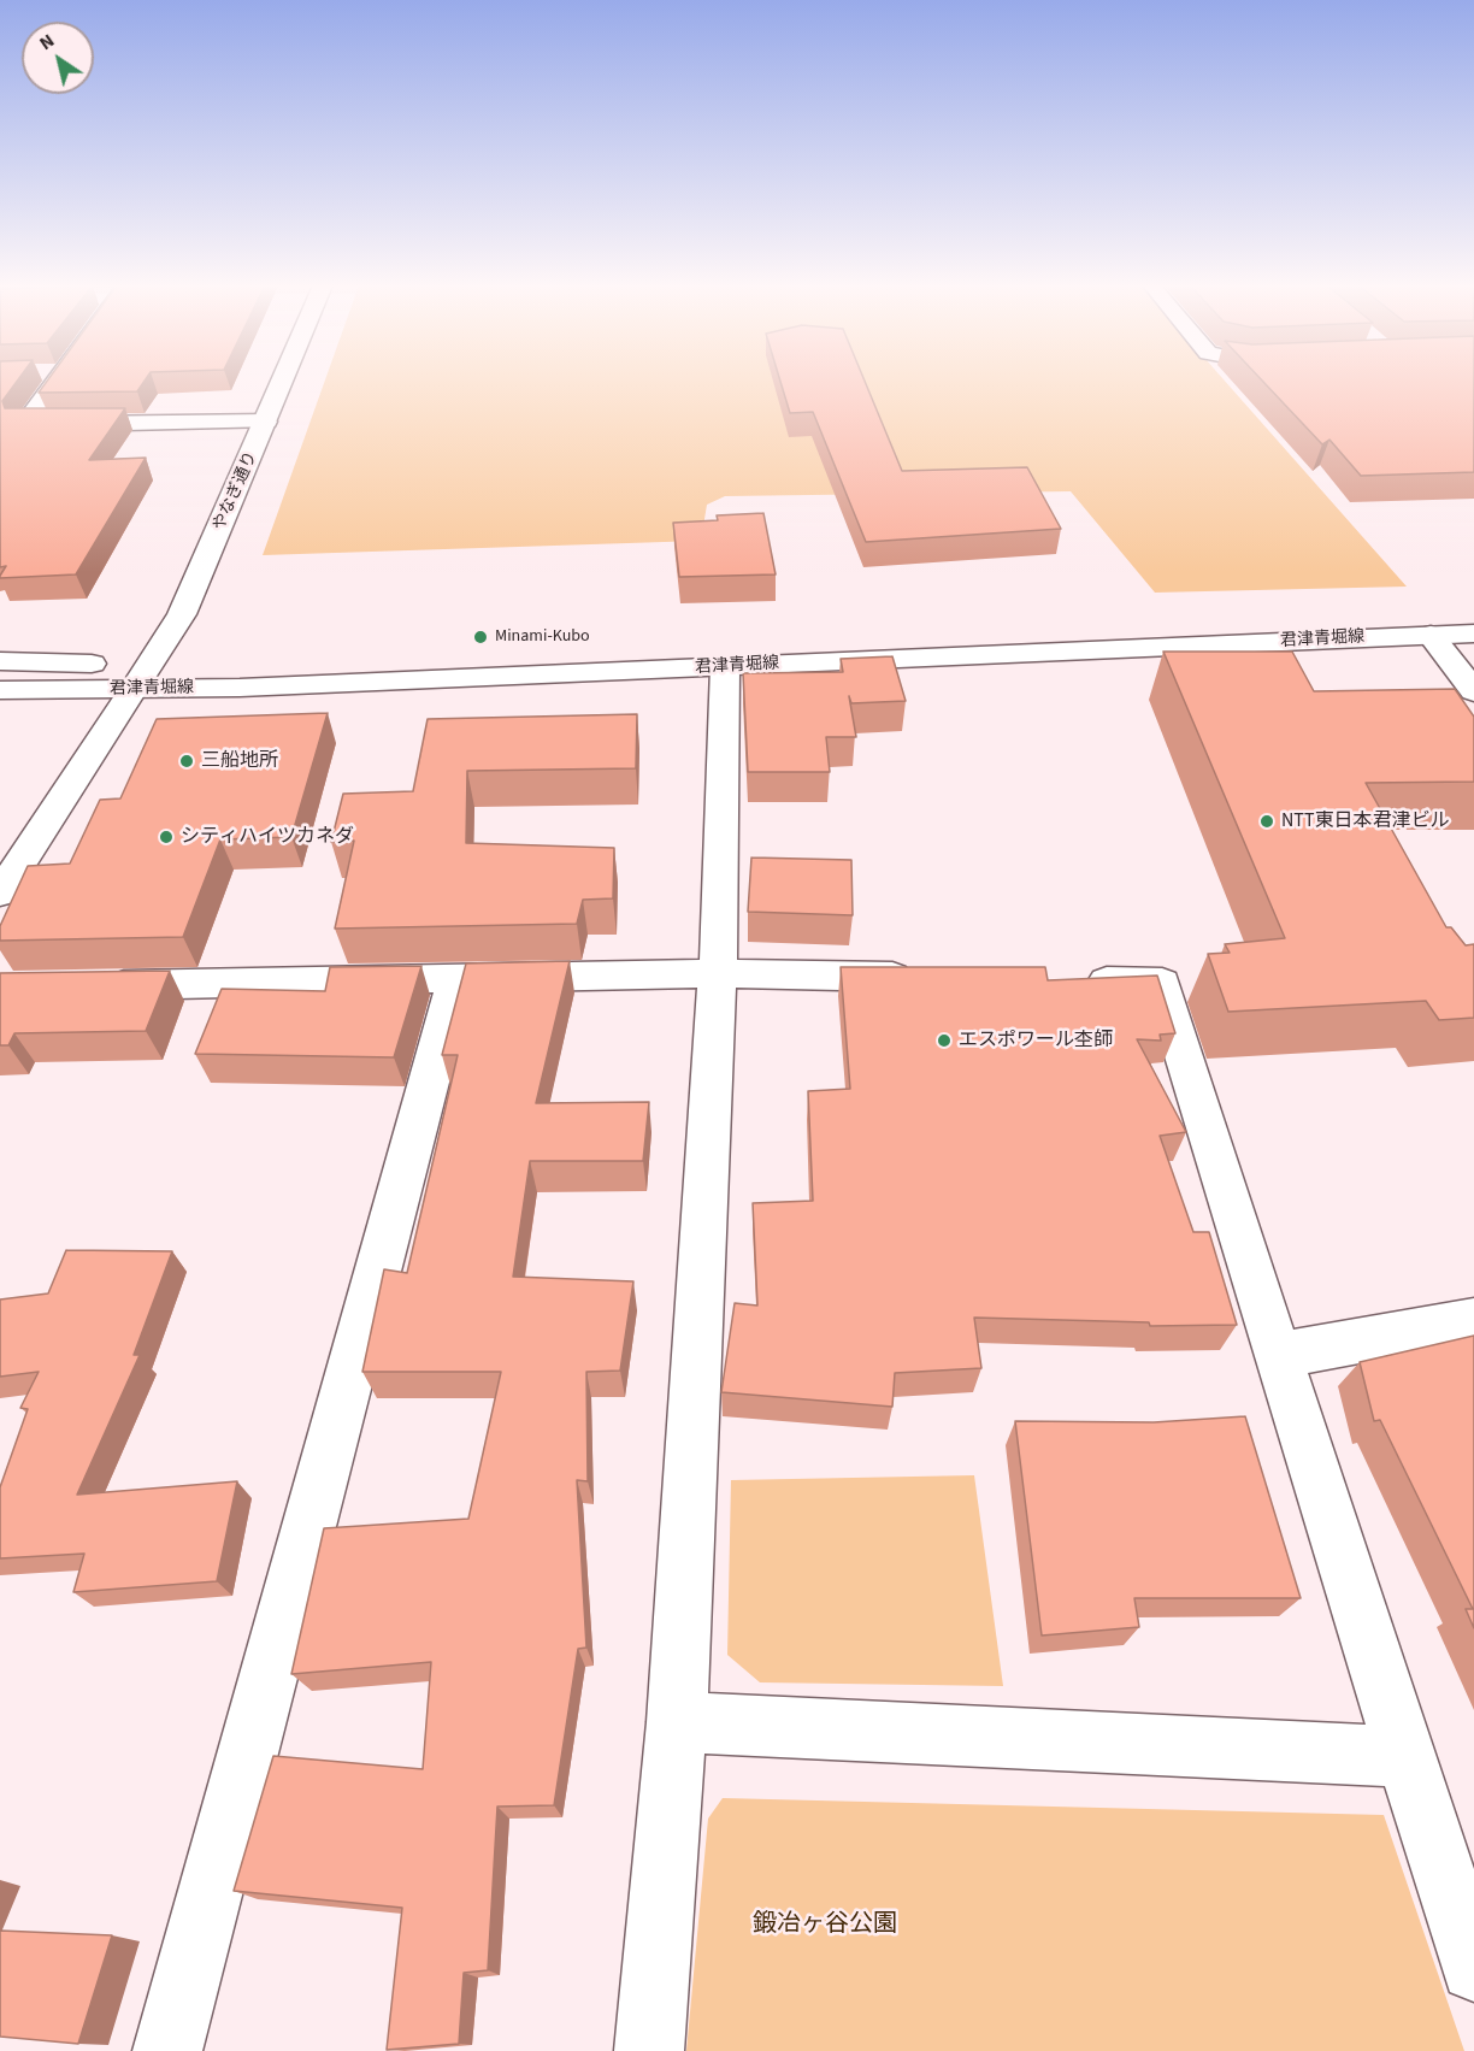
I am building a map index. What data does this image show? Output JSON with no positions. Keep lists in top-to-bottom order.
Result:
{
  "streets": {
    "street": ["やなぎ通り", "君津青堀線"]
  },
  "crossings": [
    ["やなぎ通り", "君津青堀線"]
  ],
  "parks": ["鍛冶ヶ谷公園"],
  "places": [
    "Minami-Kubo",
    "三船地所",
    "NTT東日本君津ビル",
    "シティハイツカネダ",
    "エスポワール杢師"
  ],
  "north": "top left"
}
